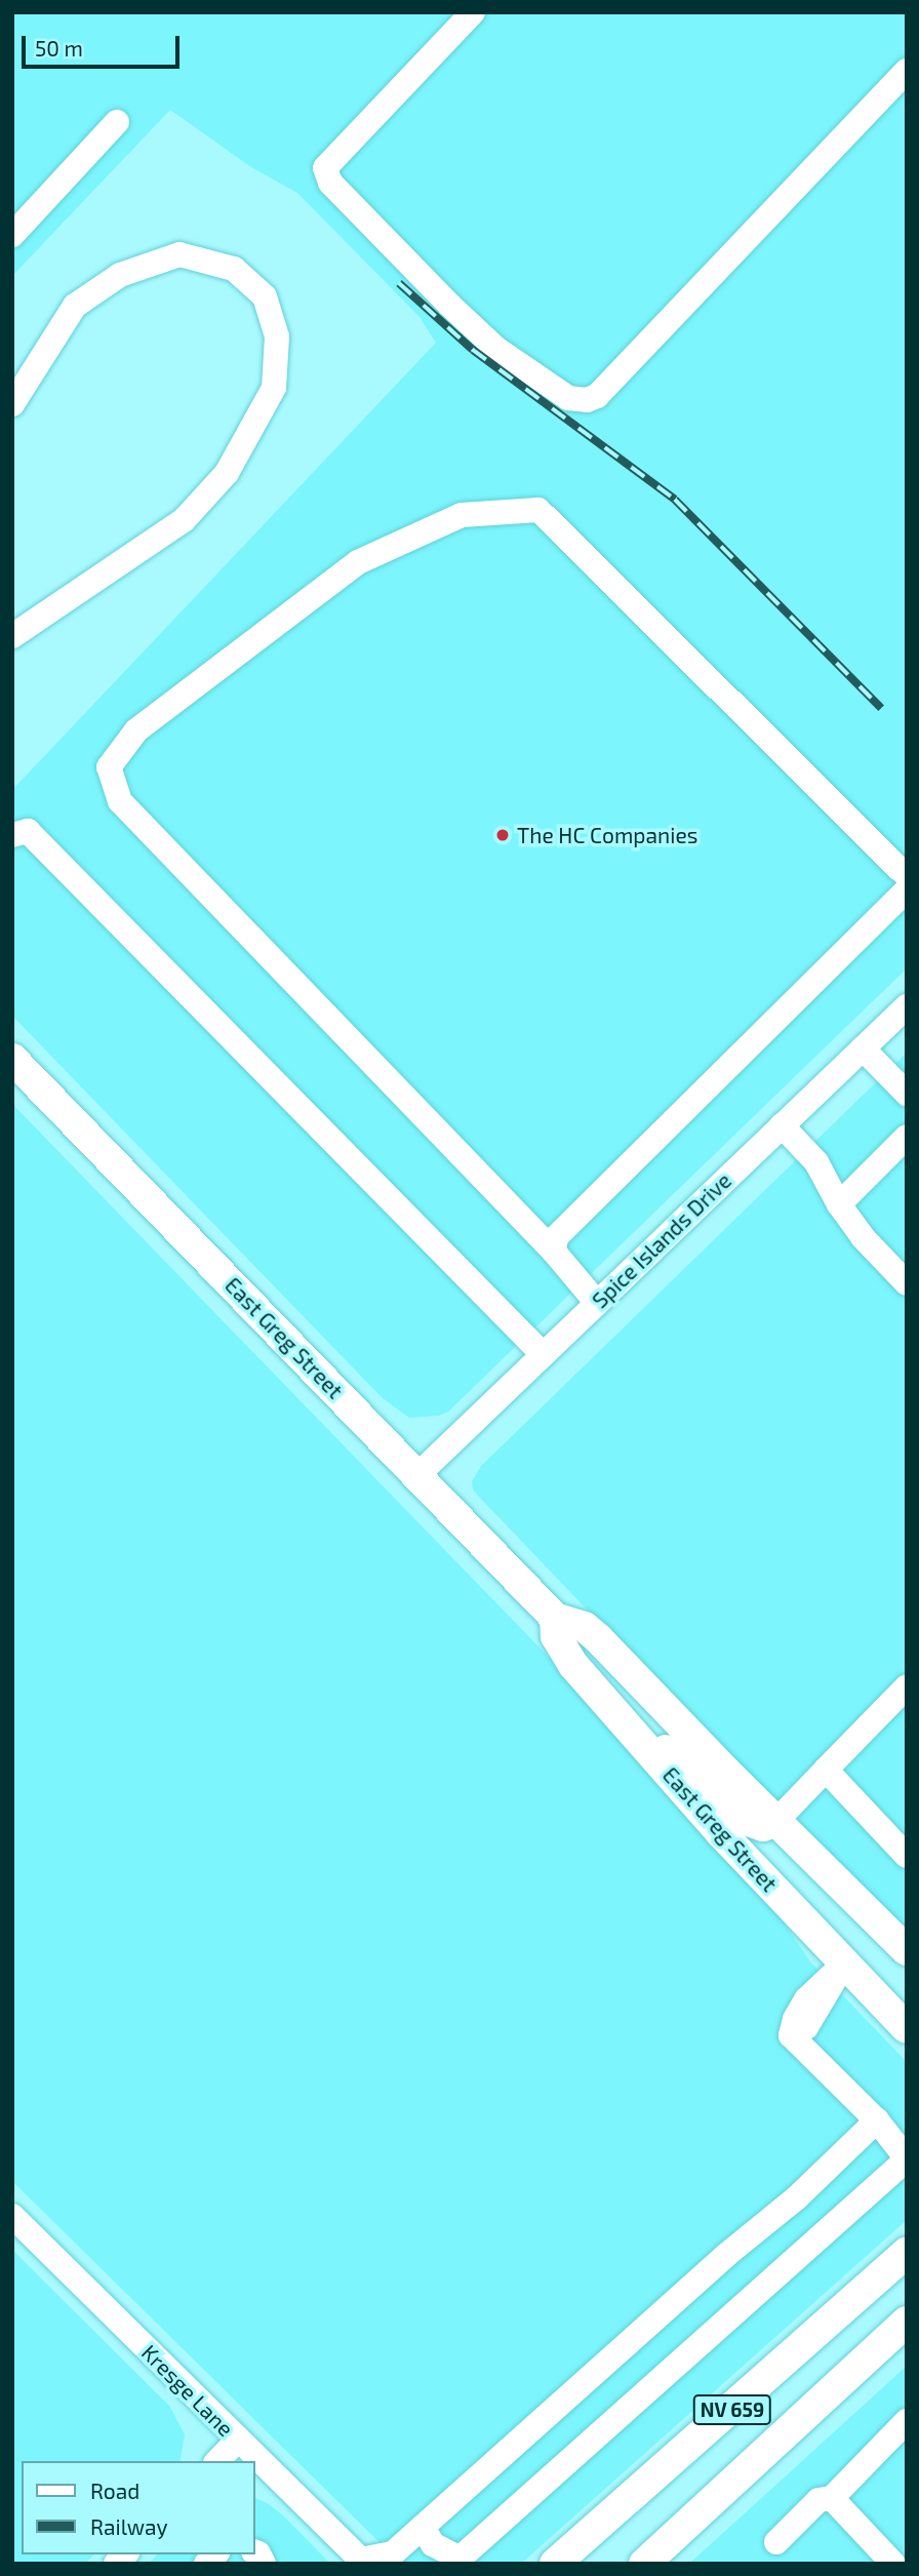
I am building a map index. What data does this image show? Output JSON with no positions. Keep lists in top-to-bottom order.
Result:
{
  "streets": {
    "main road": ["East Greg Street", "NV 659"],
    "street": ["Spice Islands Drive", "Kresge Lane"]
  },
  "crossings": [
    ["Spice Islands Drive", "East Greg Street"]
  ],
  "places": ["The HC Companies"],
  "legend": ["Road", "Railway"],
  "scale_bar": "50 m"
}
